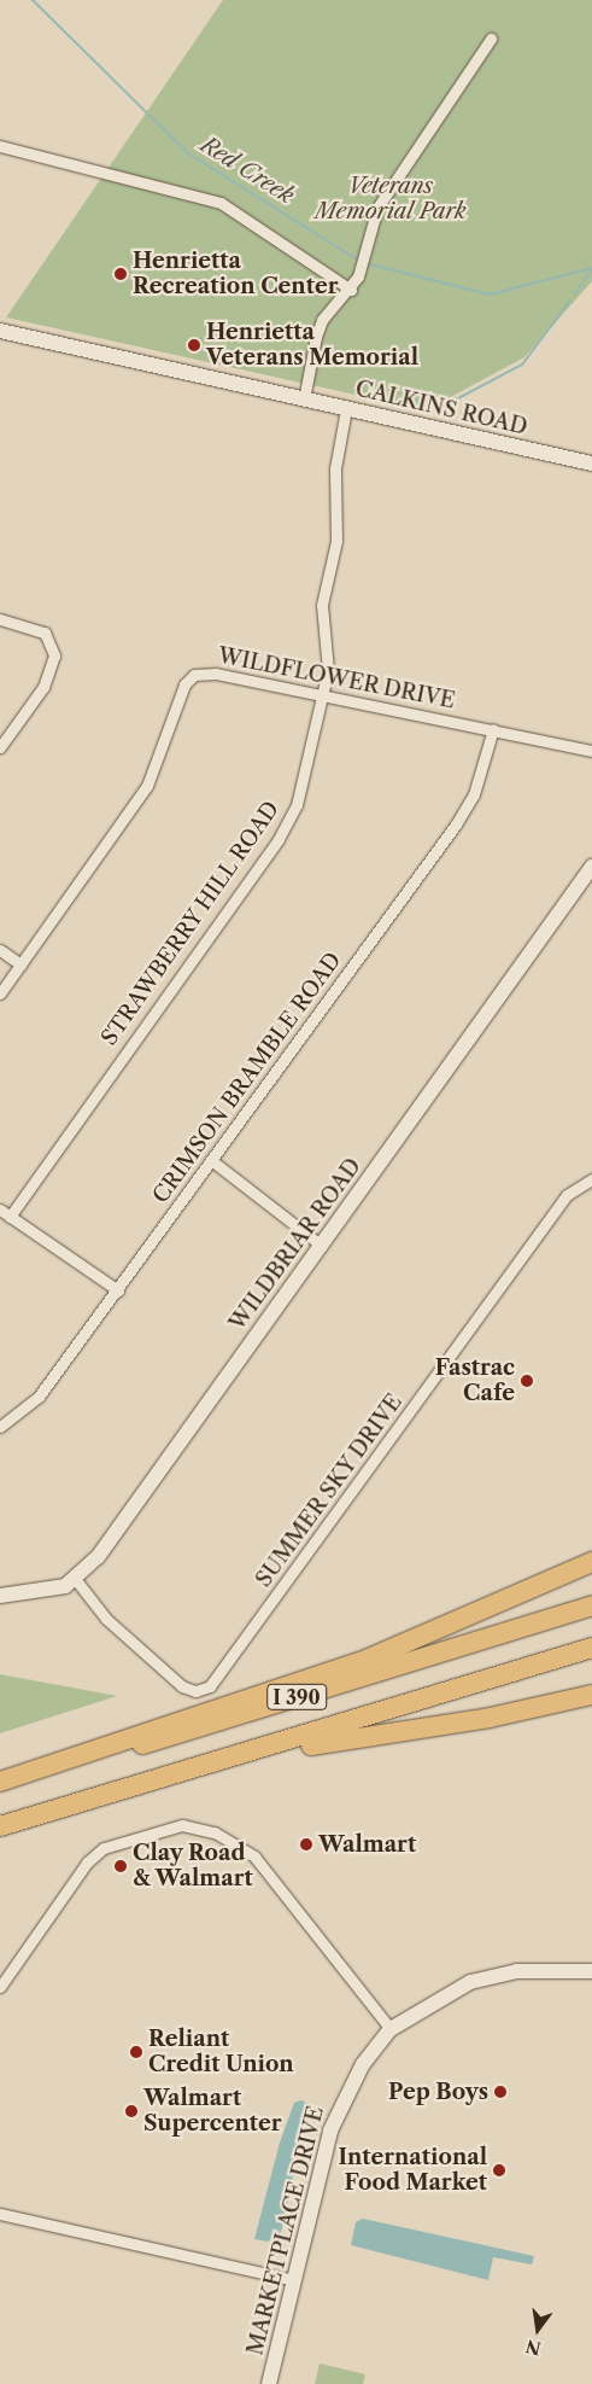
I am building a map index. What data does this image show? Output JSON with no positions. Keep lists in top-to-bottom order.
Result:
{
  "streets": {
    "highway": ["I 390"],
    "street": [
      "CALKINS ROAD",
      "WILDFLOWER DRIVE",
      "STRAWBERRY HILL ROAD",
      "CRIMSON BRAMBLE ROAD",
      "WILDBRIAR ROAD",
      "SUMMER SKY DRIVE",
      "MARKETPLACE DRIVE"
    ]
  },
  "crossings": [
    ["CALKINS ROAD", "STRAWBERRY HILL ROAD"],
    ["WILDFLOWER DRIVE", "STRAWBERRY HILL ROAD"],
    ["WILDFLOWER DRIVE", "CRIMSON BRAMBLE ROAD"],
    ["WILDBRIAR ROAD", "SUMMER SKY DRIVE"]
  ],
  "water": ["Red Creek"],
  "parks": ["Veterans Memorial Park"],
  "places": [
    "Henrietta Recreation Center",
    "Henrietta Veterans Memorial",
    "Fastrac Cafe",
    "Walmart",
    "Clay Road & Walmart",
    "Reliant Credit Union",
    "Pep Boys",
    "Walmart Supercenter",
    "International Food Market"
  ],
  "north": "bottom"
}
